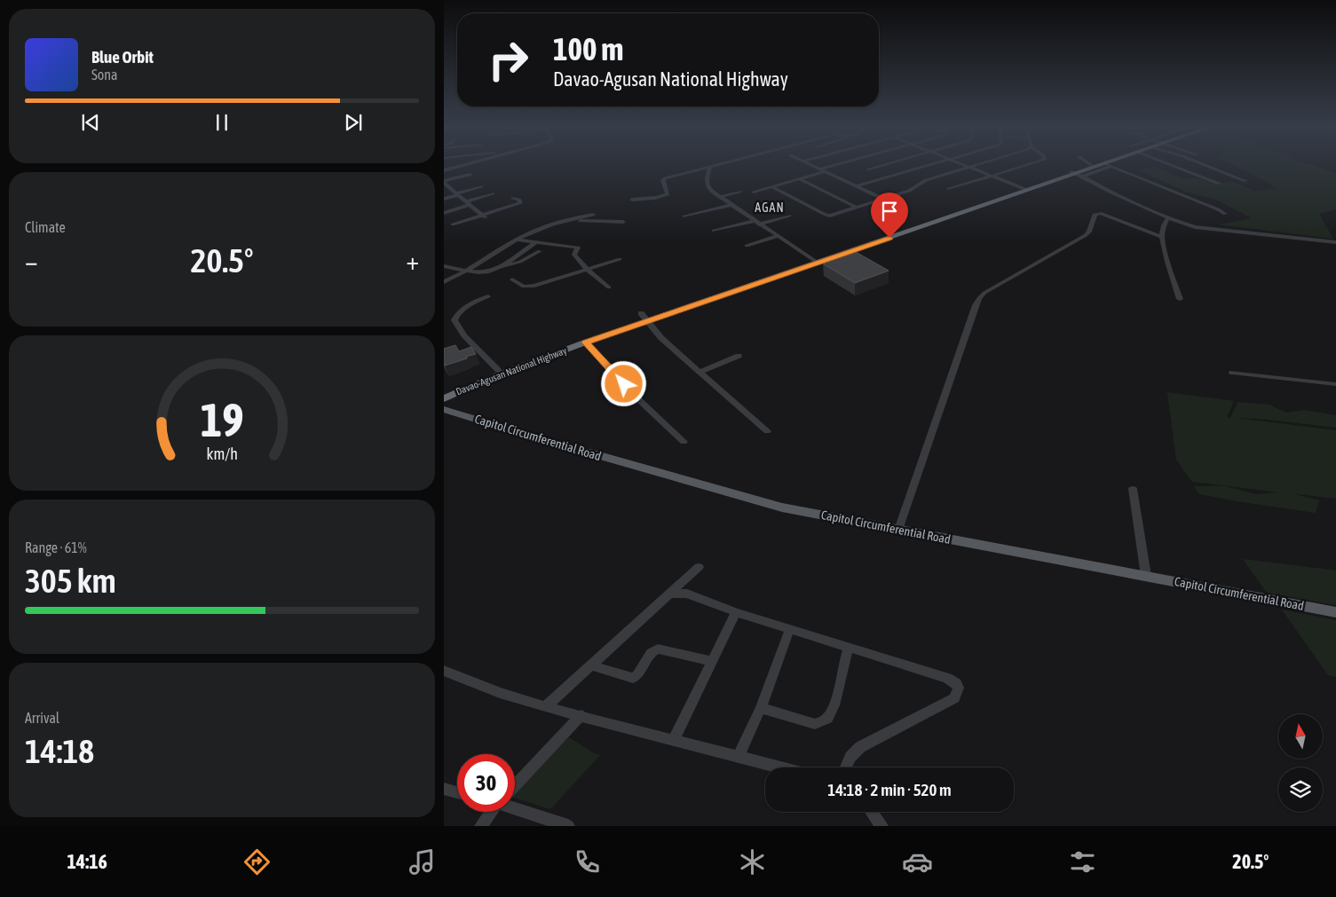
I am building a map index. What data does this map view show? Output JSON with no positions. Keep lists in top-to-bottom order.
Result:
{
  "streets": {
    "highway": ["Davao-Agusan National Highway"],
    "main road": ["Capitol Circumferential Road"]
  },
  "districts": ["AGAN"],
  "north": "top",
  "page": {
    "turn": ["100 m", "Davao-Agusan National Highway"],
    "song": ["Blue Orbit", "Sona"],
    "tile": [
      "Climate",
      ["Range · 61%", "305 km"],
      ["Arrival", "14:18"]
    ],
    "heat": ["−", "20.5°", "+"],
    "limit": "30",
    "trip": "14:18 · 2 min · 520 m",
    "tabs": ["14:16", "20.5°"],
    "gauge": ["19", "km/h"]
  }
}
